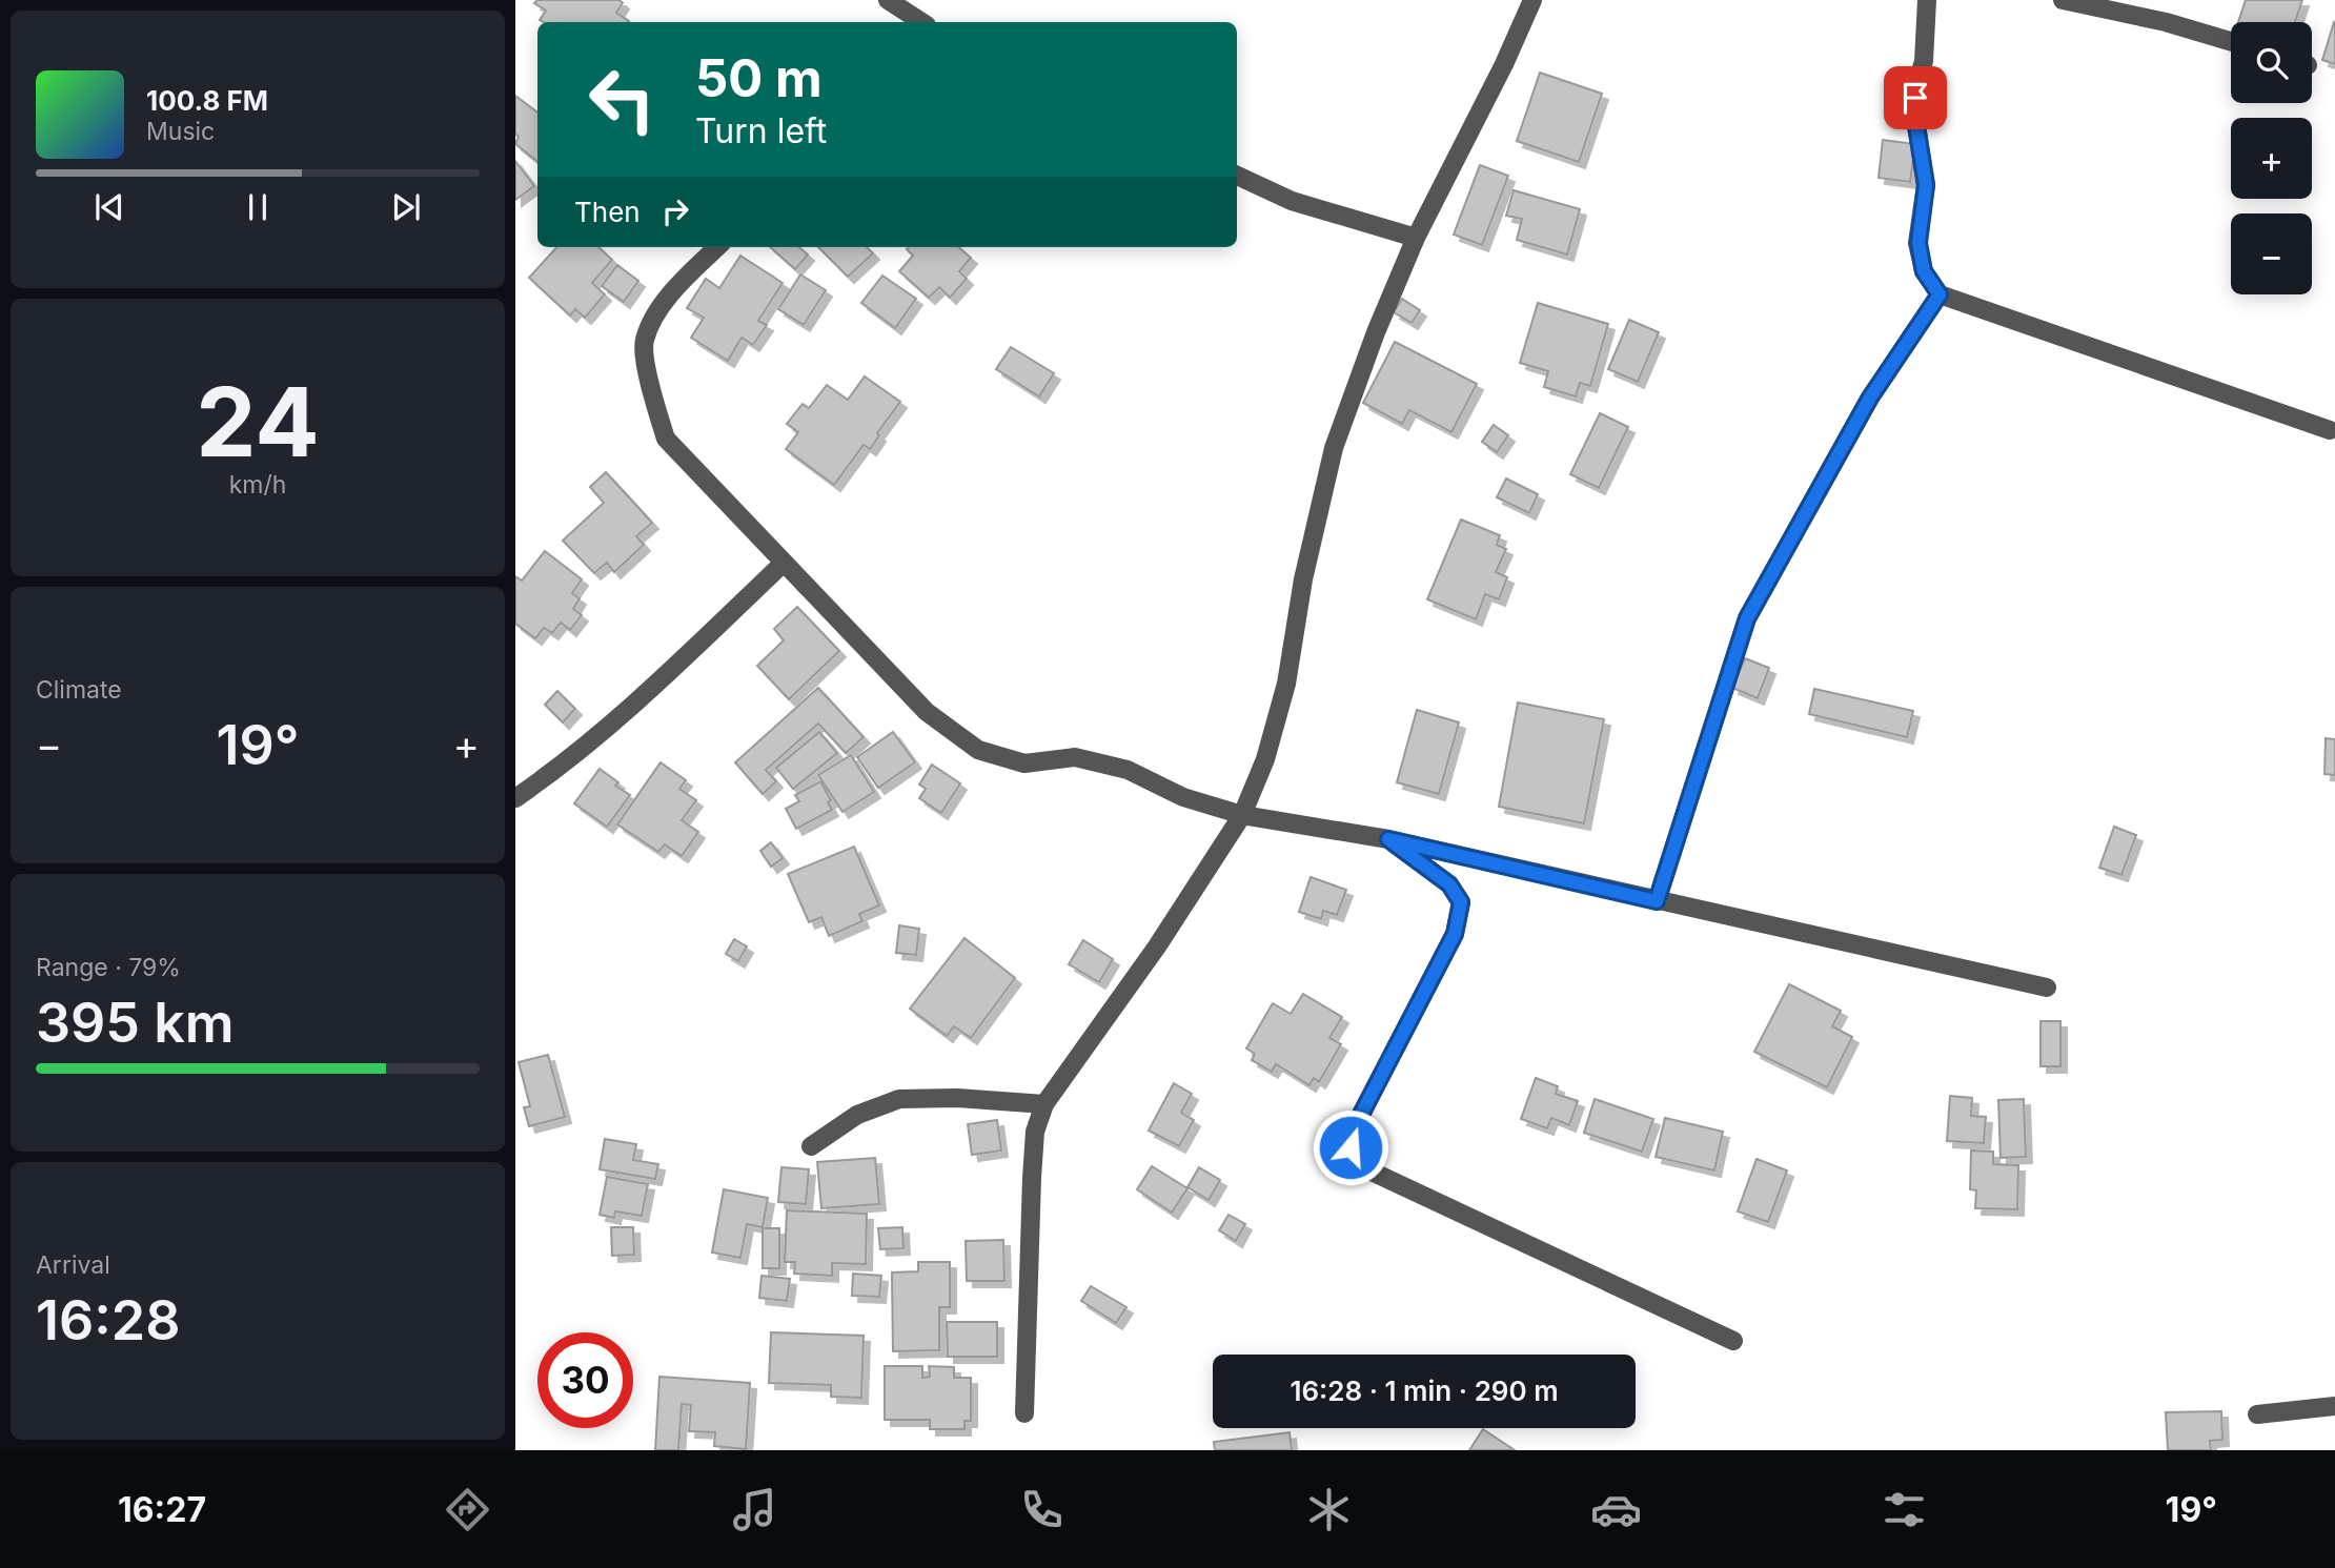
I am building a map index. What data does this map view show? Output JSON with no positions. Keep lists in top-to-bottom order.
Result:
{
  "page": {
    "map_buttons": ["+", "−"],
    "turn": ["50 m", "Turn left"],
    "song": ["100.8 FM", "Music"],
    "then": "Then",
    "tile": [
      ["24", "km/h"],
      "Climate",
      ["Range · 79%", "395 km"],
      ["Arrival", "16:28"]
    ],
    "heat": ["−", "19°", "+"],
    "limit": "30",
    "trip": "16:28 · 1 min · 290 m",
    "tabs": ["16:27", "19°"]
  }
}
